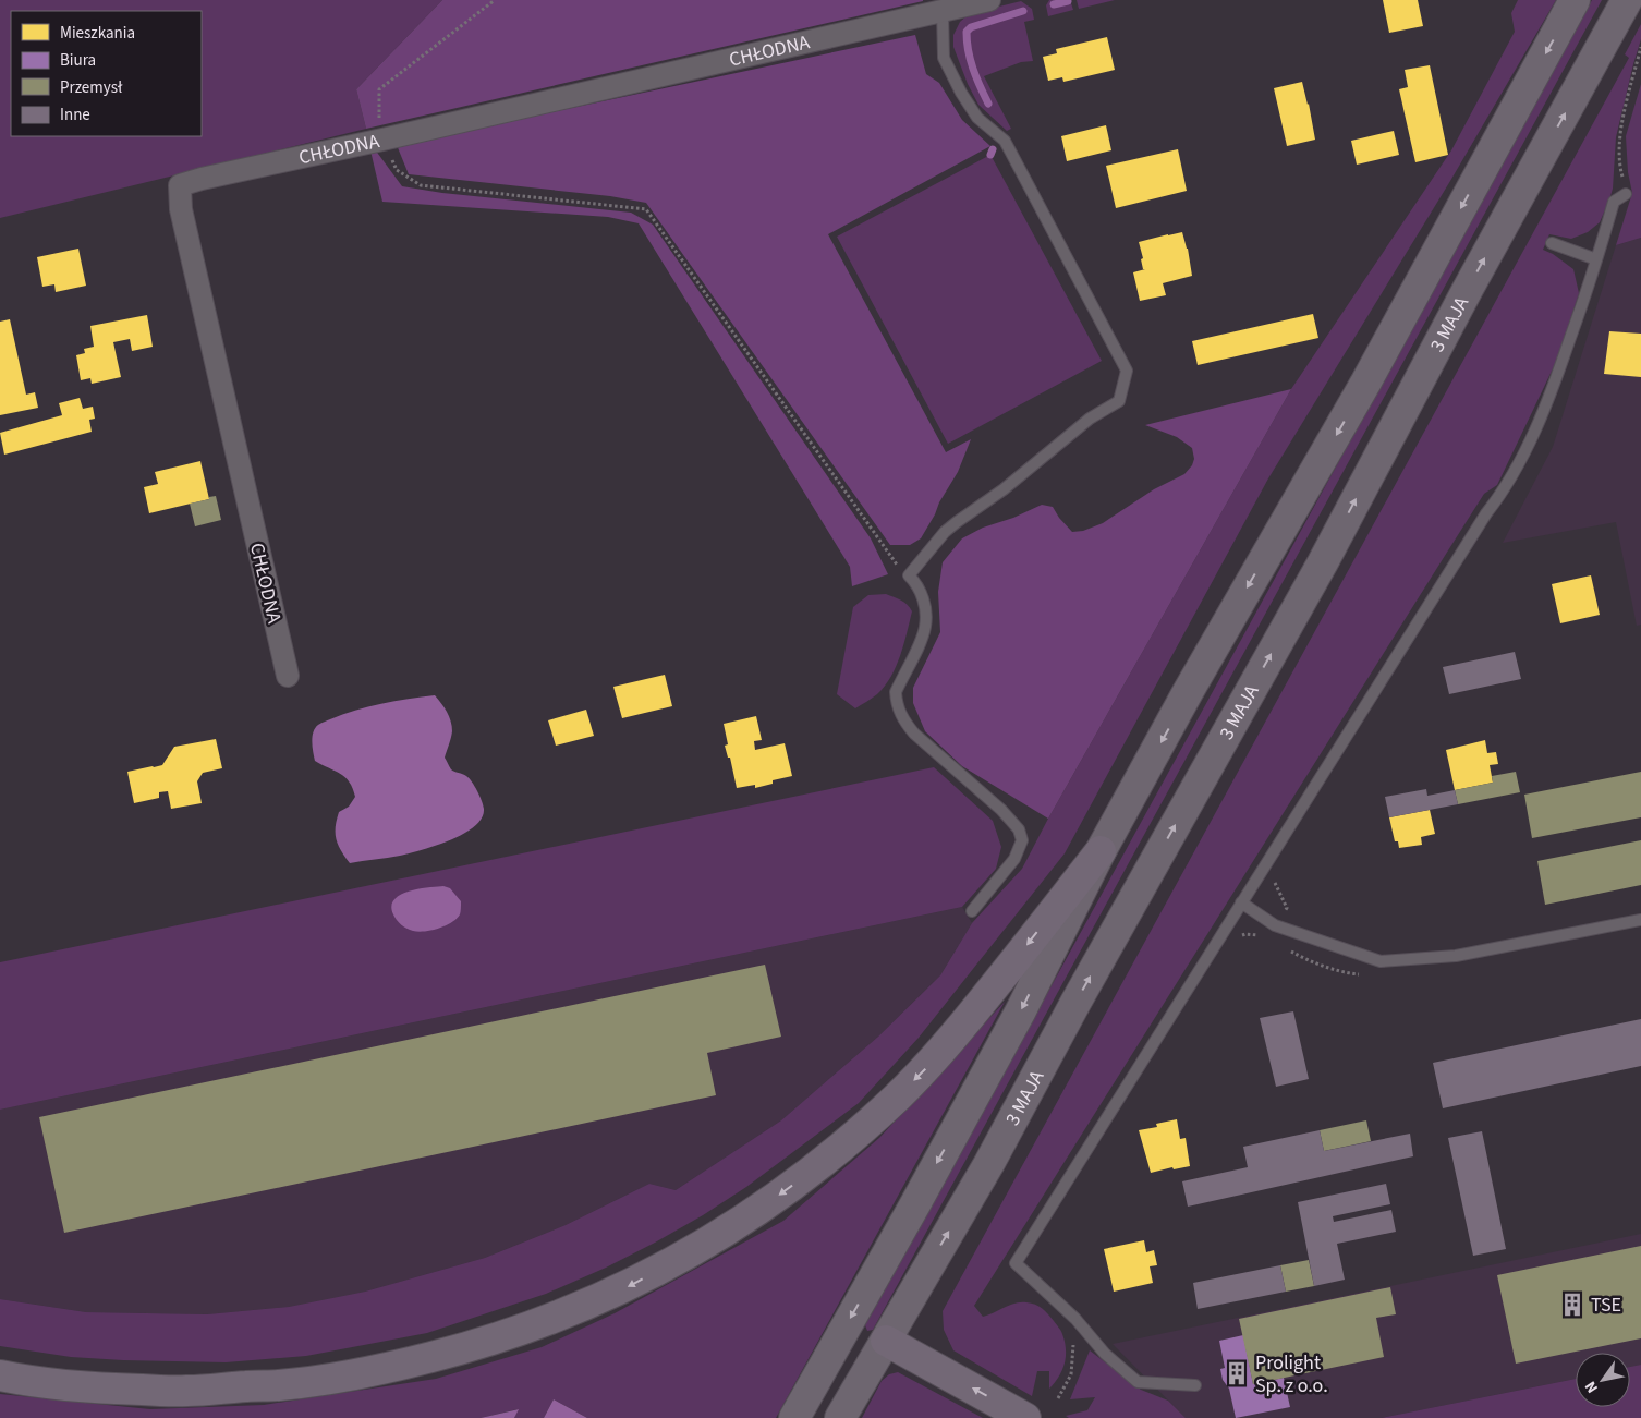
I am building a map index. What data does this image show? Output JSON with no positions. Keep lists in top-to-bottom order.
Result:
{
  "streets": {
    "main road": ["3 MAJA"],
    "street": ["CHŁODNA"]
  },
  "places": {
    "building": ["TSE", "Prolight Sp. z o.o."]
  },
  "legend": [
    "Mieszkania",
    "Biura",
    "Przemysł",
    "Inne"
  ],
  "north": "bottom left"
}
